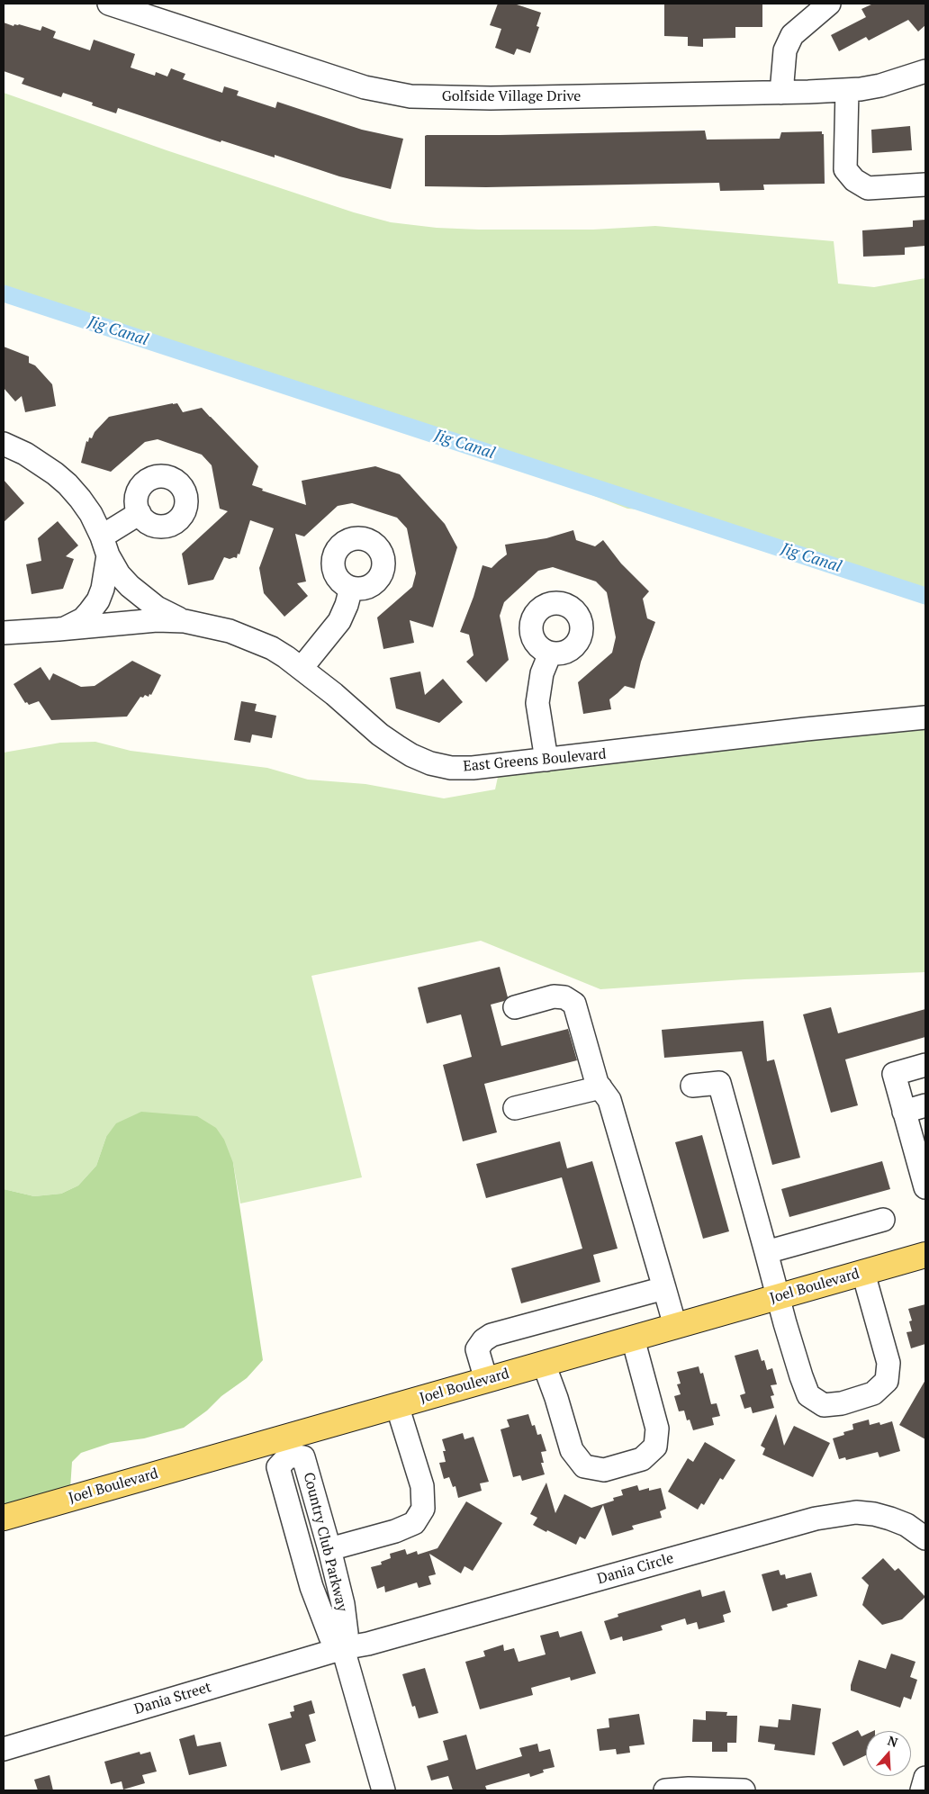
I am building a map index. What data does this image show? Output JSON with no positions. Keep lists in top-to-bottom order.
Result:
{
  "streets": {
    "main road": ["Joel Boulevard"],
    "street": [
      "Golfside Village Drive",
      "East Greens Boulevard",
      "Country Club Parkway",
      "Dania Circle",
      "Dania Street"
    ]
  },
  "crossings": [
    ["Joel Boulevard", "Country Club Parkway"],
    ["Country Club Parkway", "Dania Circle"],
    ["Country Club Parkway", "Dania Street"],
    ["Dania Circle", "Dania Street"]
  ],
  "water": ["Jig Canal"],
  "north": "top"
}
